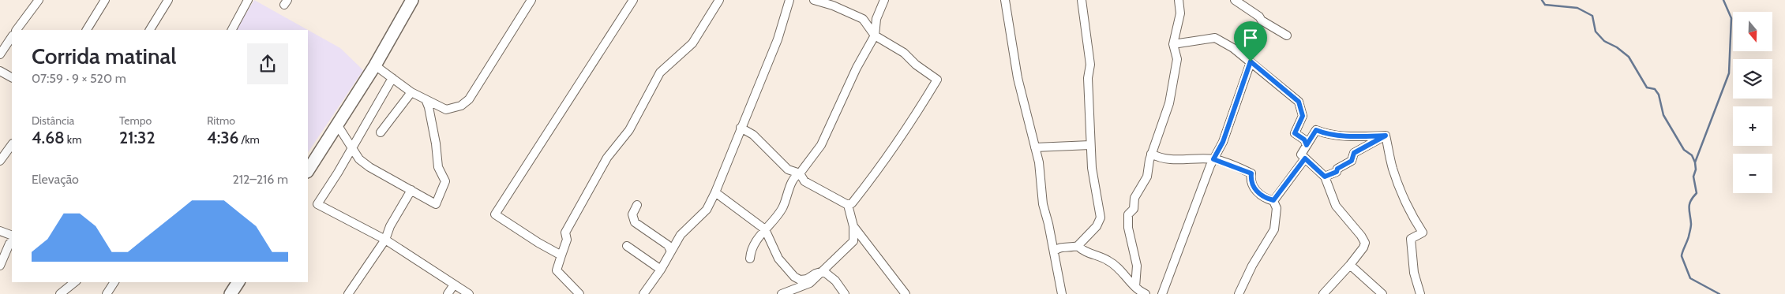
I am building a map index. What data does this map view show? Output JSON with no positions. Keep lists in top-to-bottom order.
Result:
{
  "north": "bottom",
  "page": {
    "map_buttons": ["+", "−"],
    "heading": ["Corrida matinal", "07:59 · 9 × 520 m"],
    "stats": [
      ["Distância", "4.68 km"],
      ["Tempo", "21:32"],
      ["Ritmo", "4:36 /km"]
    ],
    "chart": ["Elevação", "212–216 m"]
  }
}
